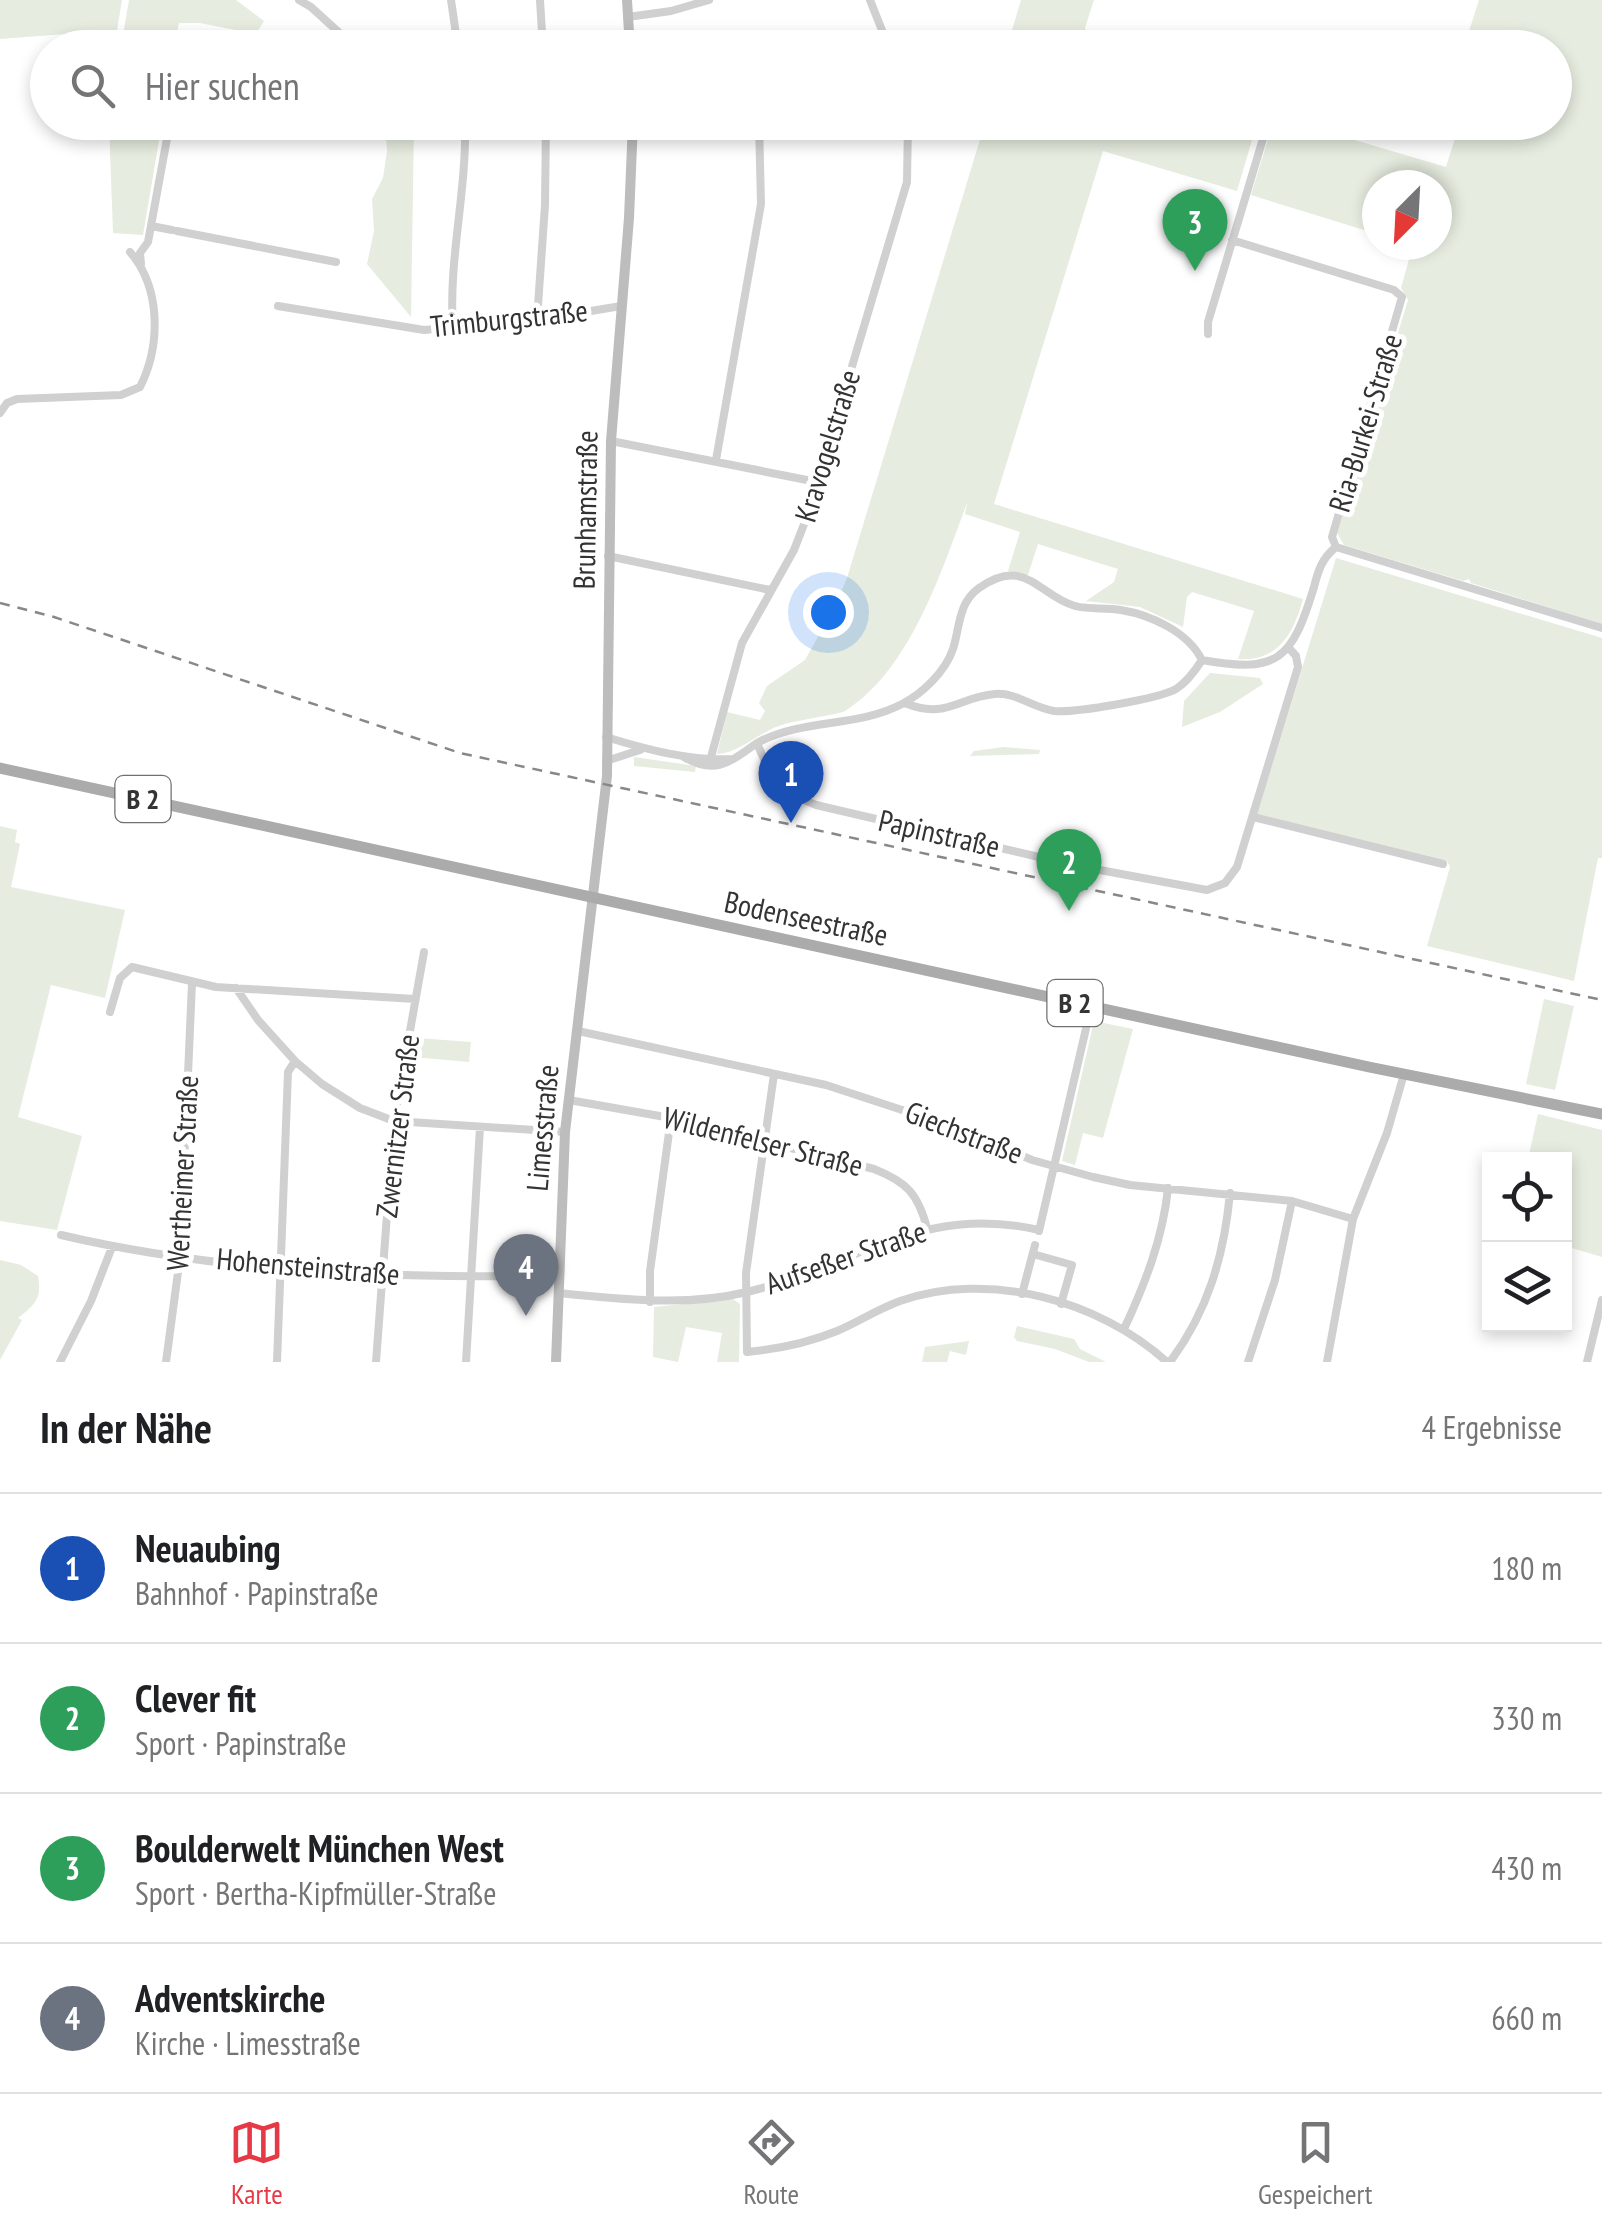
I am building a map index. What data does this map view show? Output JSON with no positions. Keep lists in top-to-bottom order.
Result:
{
  "streets": {
    "main road": ["B 2", "Bodenseestraße"],
    "street": [
      "Trimburgstraße",
      "Ria-Burkei-Straße",
      "Kravogelstraße",
      "Brunhamstraße",
      "Papinstraße",
      "Zwernitzer Straße",
      "Limesstraße",
      "Giechstraße",
      "Wildenfelser Straße",
      "Wertheimer Straße",
      "Aufseßer Straße",
      "Hohensteinstraße"
    ]
  },
  "crossings": [
    ["Trimburgstraße", "Brunhamstraße"],
    ["Brunhamstraße", "Bodenseestraße"],
    ["Brunhamstraße", "Limesstraße"],
    ["Bodenseestraße", "Limesstraße"],
    ["Zwernitzer Straße", "Hohensteinstraße"],
    ["Limesstraße", "Giechstraße"],
    ["Limesstraße", "Wildenfelser Straße"],
    ["Limesstraße", "Aufseßer Straße"],
    ["Limesstraße", "Hohensteinstraße"],
    ["Giechstraße", "Aufseßer Straße"],
    ["Wildenfelser Straße", "Aufseßer Straße"],
    ["Wertheimer Straße", "Hohensteinstraße"]
  ],
  "north": "bottom left",
  "page": {
    "search": "Hier suchen",
    "pins": [
      "3",
      "1",
      "2",
      "4"
    ],
    "heading": ["In der Nähe", "4 Ergebnisse"],
    "list": [
      {
        "mark": "1",
        "name": "Neuaubing",
        "note": "Bahnhof · Papinstraße",
        "value": "180 m"
      },
      {
        "mark": "2",
        "name": "Clever fit",
        "note": "Sport · Papinstraße",
        "value": "330 m"
      },
      {
        "mark": "3",
        "name": "Boulderwelt München West",
        "note": "Sport · Bertha-Kipfmüller-Straße",
        "value": "430 m"
      },
      {
        "mark": "4",
        "name": "Adventskirche",
        "note": "Kirche · Limesstraße",
        "value": "660 m"
      }
    ],
    "nav": ["Karte", "Route", "Gespeichert"]
  }
}
